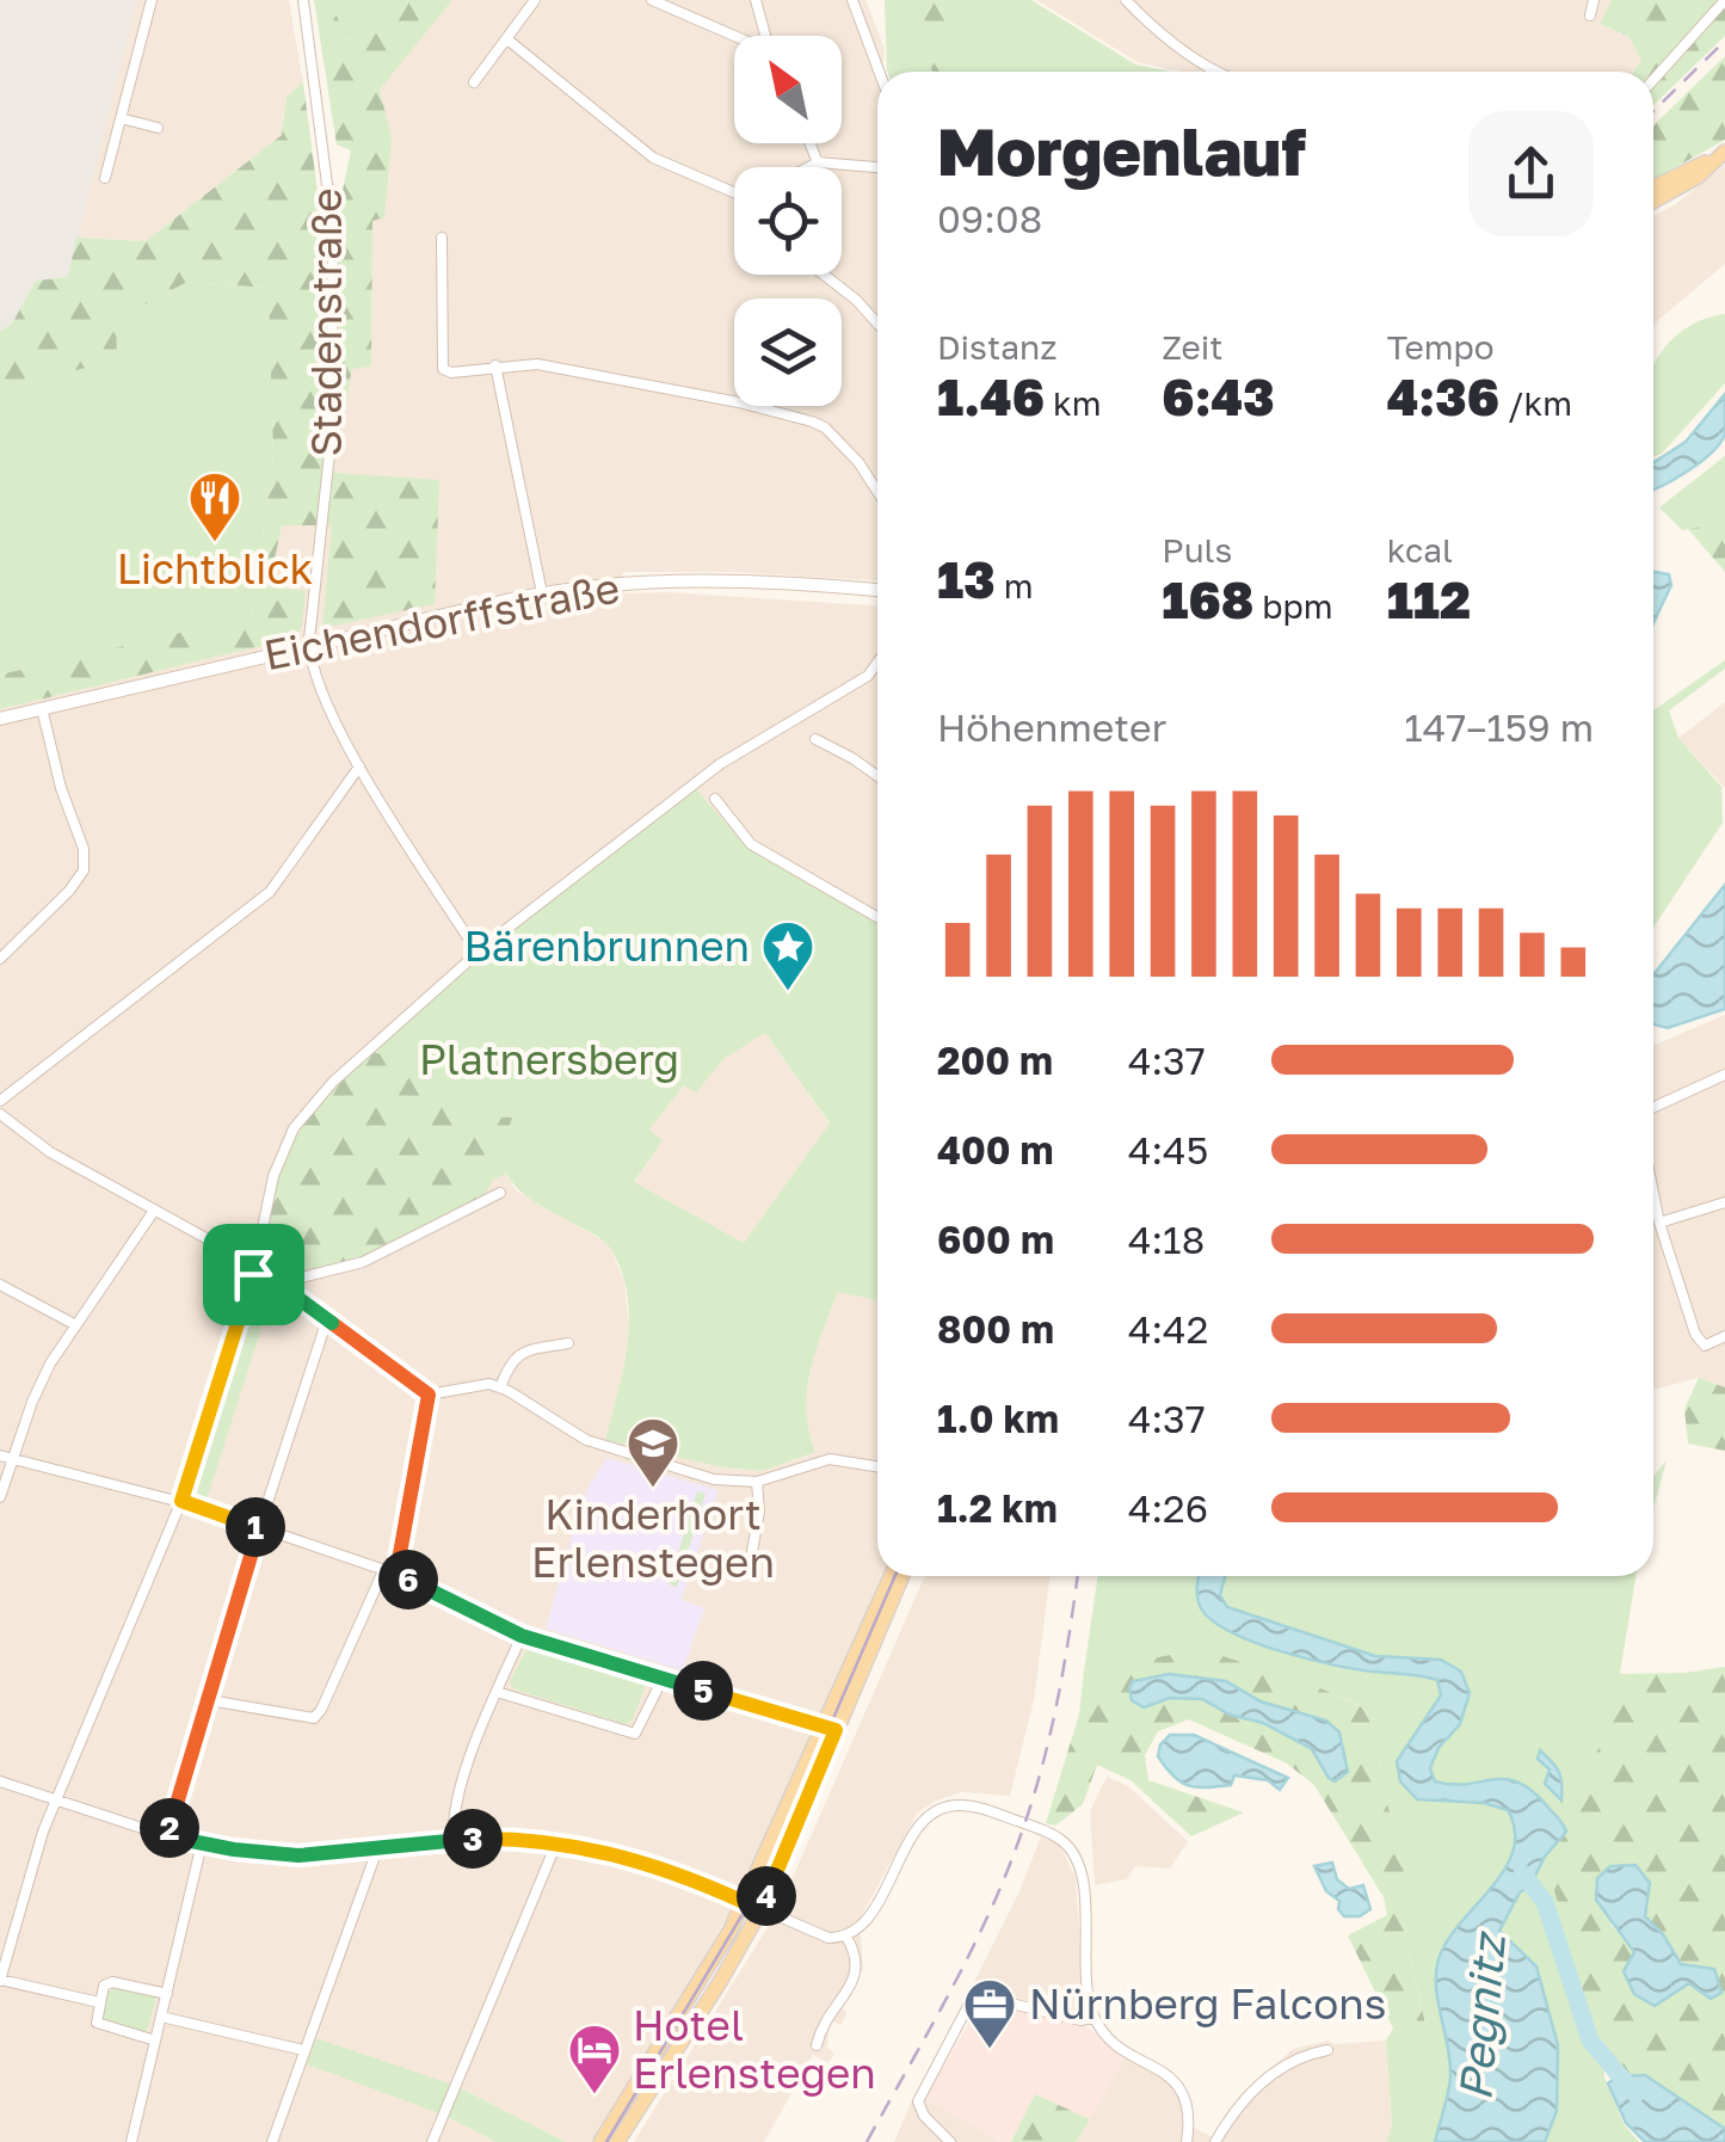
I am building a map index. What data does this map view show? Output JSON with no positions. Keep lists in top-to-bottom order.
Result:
{
  "streets": {
    "street": ["Stadenstraße", "Eichendorffstraße"]
  },
  "crossings": [
    ["Stadenstraße", "Eichendorffstraße"]
  ],
  "water": ["Pegnitz"],
  "parks": ["Platnersberg"],
  "places": {
    "restaurant": ["Lichtblick"],
    "place": ["Bärenbrunnen"],
    "school or university": ["Kinderhort Erlenstegen"],
    "office": ["Nürnberg Falcons"],
    "hotel": ["Hotel Erlenstegen"]
  },
  "north": "top left",
  "page": {
    "heading": ["Morgenlauf", "09:08"],
    "stats": [
      ["Distanz", "1.46 km"],
      ["Zeit", "6:43"],
      ["Tempo", "4:36 /km"],
      ["13 m"],
      ["Puls", "168 bpm"],
      ["kcal", "112"]
    ],
    "chart": ["Höhenmeter", "147–159 m"],
    "list": [
      {
        "name": "200 m",
        "note": "4:37"
      },
      {
        "name": "400 m",
        "note": "4:45"
      },
      {
        "name": "600 m",
        "note": "4:18"
      },
      {
        "name": "800 m",
        "note": "4:42"
      },
      {
        "name": "1.0 km",
        "note": "4:37"
      },
      {
        "name": "1.2 km",
        "note": "4:26"
      }
    ],
    "pins": [
      "1",
      "6",
      "5",
      "2",
      "3",
      "4"
    ]
  }
}
